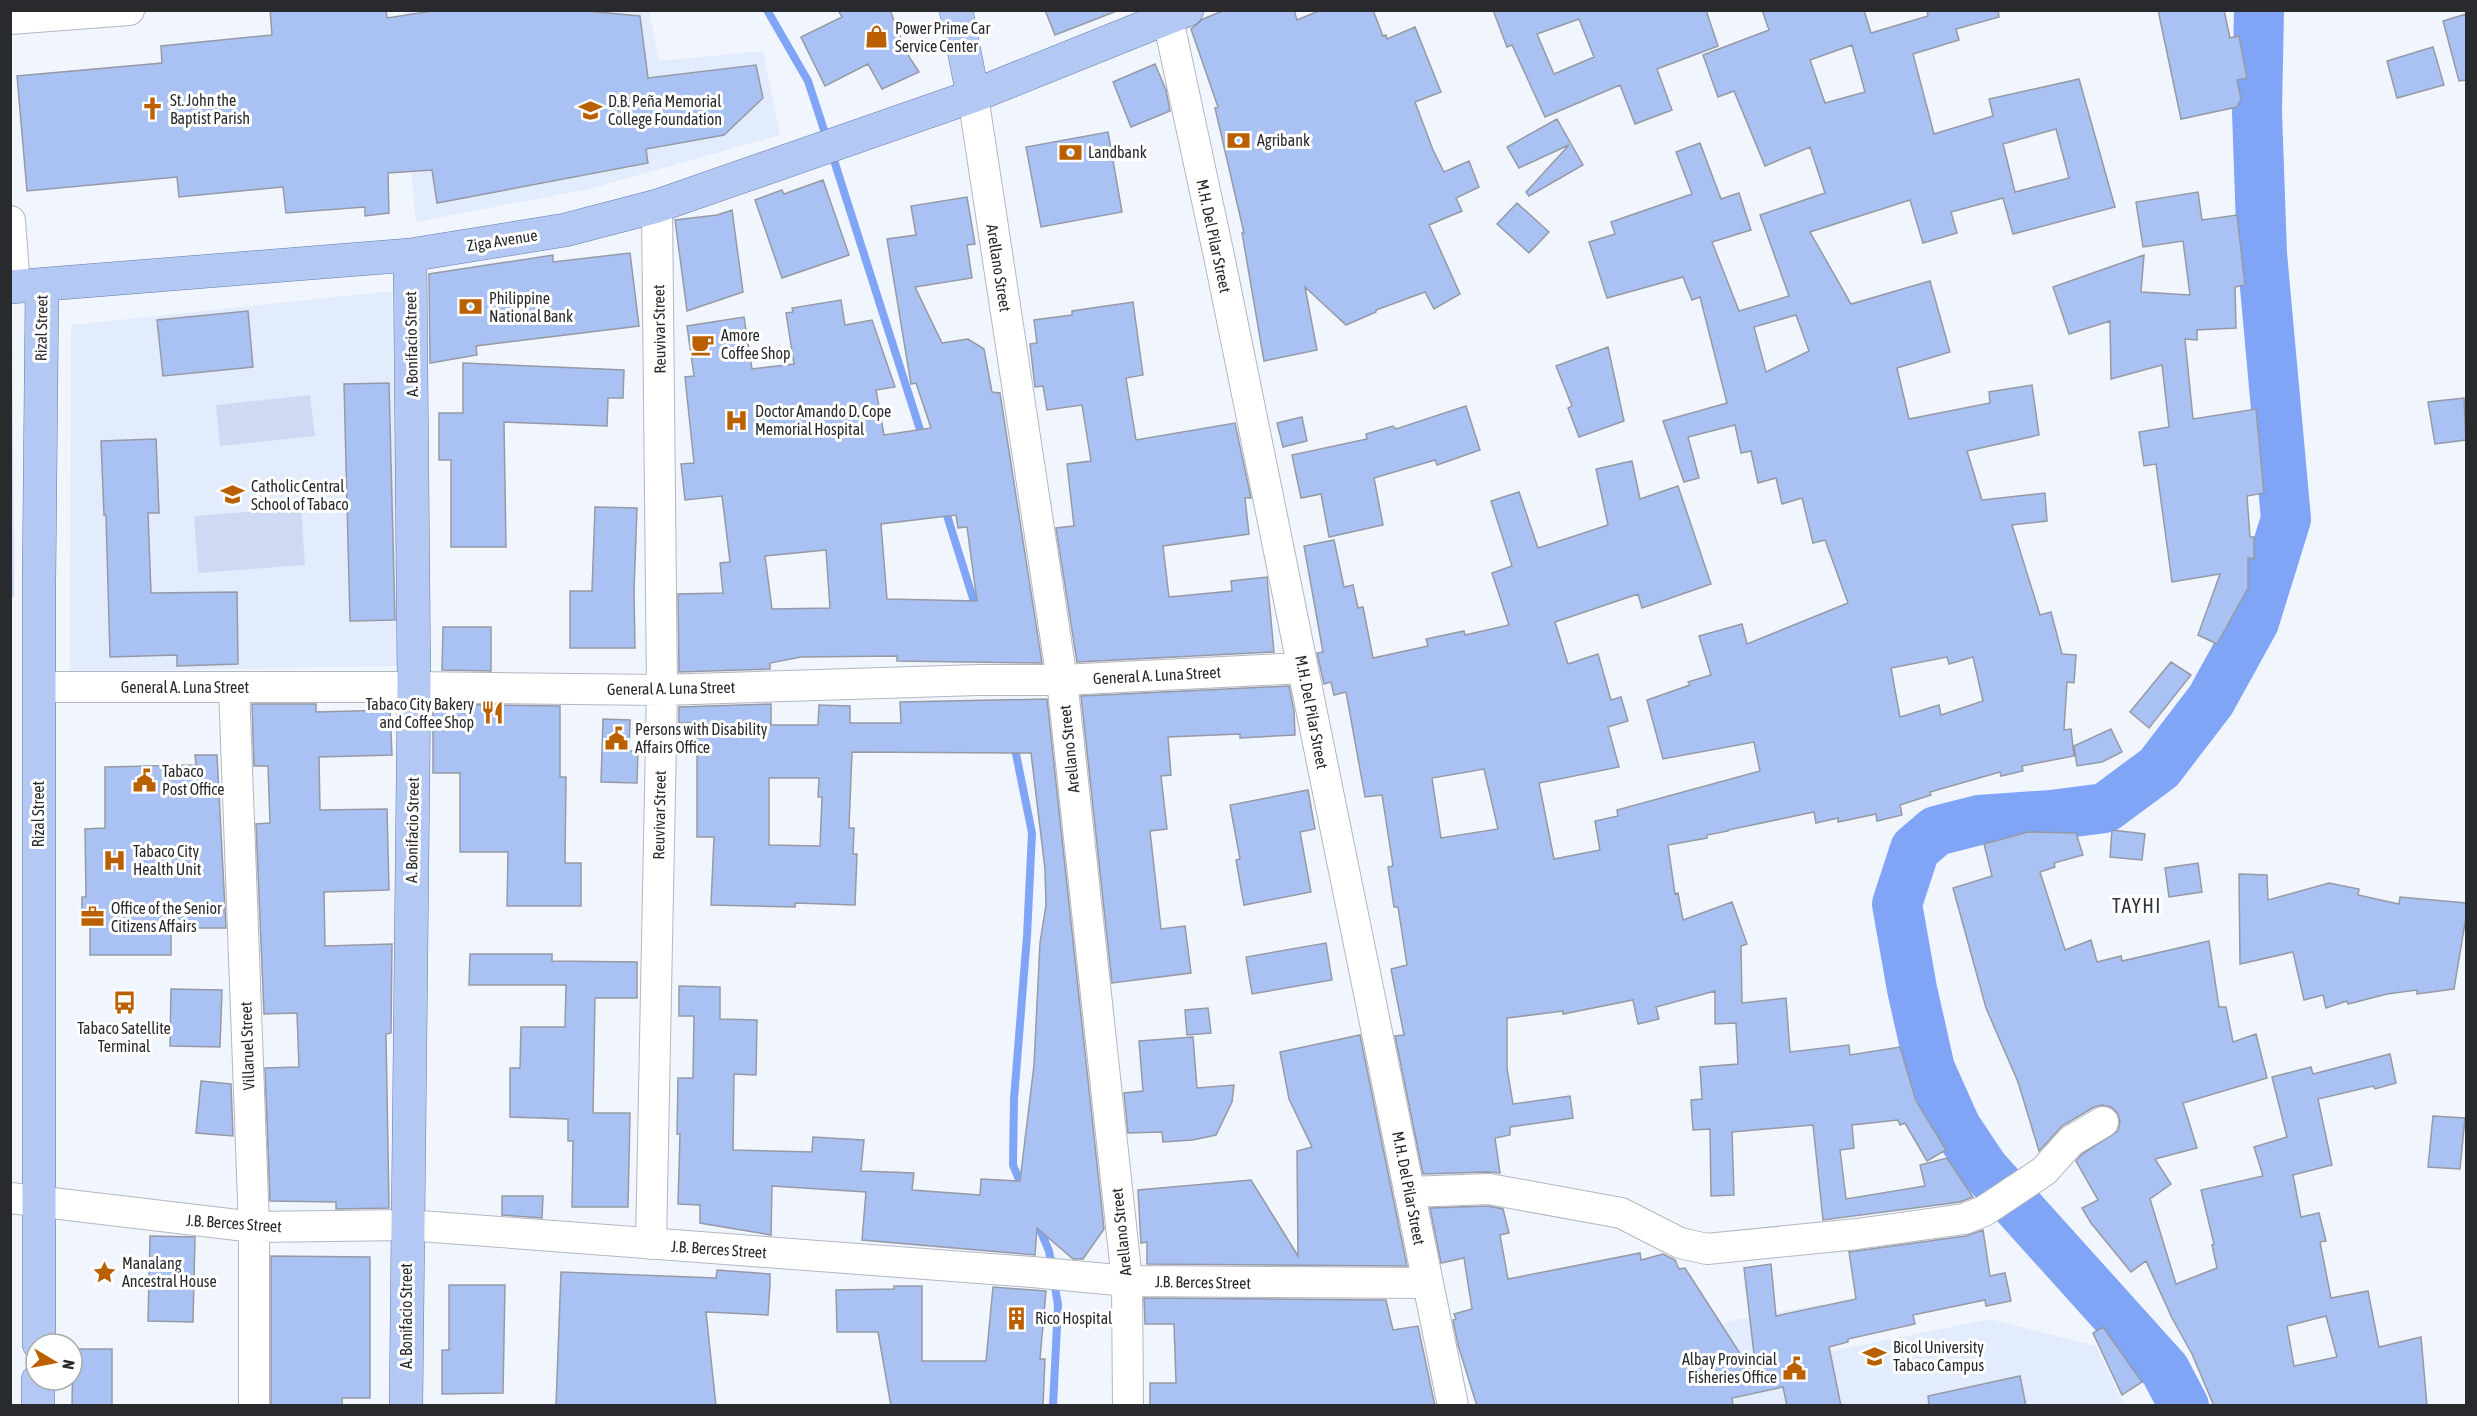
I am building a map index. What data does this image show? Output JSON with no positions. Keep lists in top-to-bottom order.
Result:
{
  "streets": {
    "main road": ["Ziga Avenue", "Rizal Street", "A. Bonifacio Street"],
    "street": [
      "M.H. Del Pilar Street",
      "Arellano Street",
      "Reuvivar Street",
      "General A. Luna Street",
      "Villaruel Street",
      "J.B. Berces Street"
    ]
  },
  "crossings": [
    ["M.H. Del Pilar Street", "Ziga Avenue"],
    ["M.H. Del Pilar Street", "General A. Luna Street"],
    ["M.H. Del Pilar Street", "J.B. Berces Street"],
    ["Ziga Avenue", "Arellano Street"],
    ["Ziga Avenue", "Rizal Street"],
    ["Ziga Avenue", "Reuvivar Street"],
    ["Ziga Avenue", "A. Bonifacio Street"],
    ["Arellano Street", "General A. Luna Street"],
    ["Arellano Street", "J.B. Berces Street"],
    ["Rizal Street", "General A. Luna Street"],
    ["Rizal Street", "J.B. Berces Street"],
    ["Reuvivar Street", "General A. Luna Street"],
    ["Reuvivar Street", "J.B. Berces Street"],
    ["A. Bonifacio Street", "General A. Luna Street"],
    ["A. Bonifacio Street", "J.B. Berces Street"],
    ["General A. Luna Street", "Villaruel Street"],
    ["Villaruel Street", "J.B. Berces Street"]
  ],
  "districts": ["TAYHI"],
  "places": {
    "shop": ["Power Prime Car Service Center"],
    "church": ["St. John the Baptist Parish"],
    "school or university": ["D.B. Peña Memorial College Foundation", "Catholic Central School of Tabaco", "Bicol University Tabaco Campus"],
    "bank": ["Agribank", "Landbank", "Philippine National Bank"],
    "cafe": ["Amore Coffee Shop"],
    "hospital": ["Doctor Amando D. Cope Memorial Hospital", "Tabaco City Health Unit"],
    "restaurant": ["Tabaco City Bakery and Coffee Shop"],
    "public building": ["Persons with Disability Affairs Office", "Tabaco Post Office", "Albay Provincial Fisheries Office"],
    "office": ["Office of the Senior Citizens Affairs"],
    "bus stop": ["Tabaco Satellite Terminal"],
    "place": ["Manalang Ancestral House"],
    "building": ["Rico Hospital"]
  },
  "north": "right"
}
